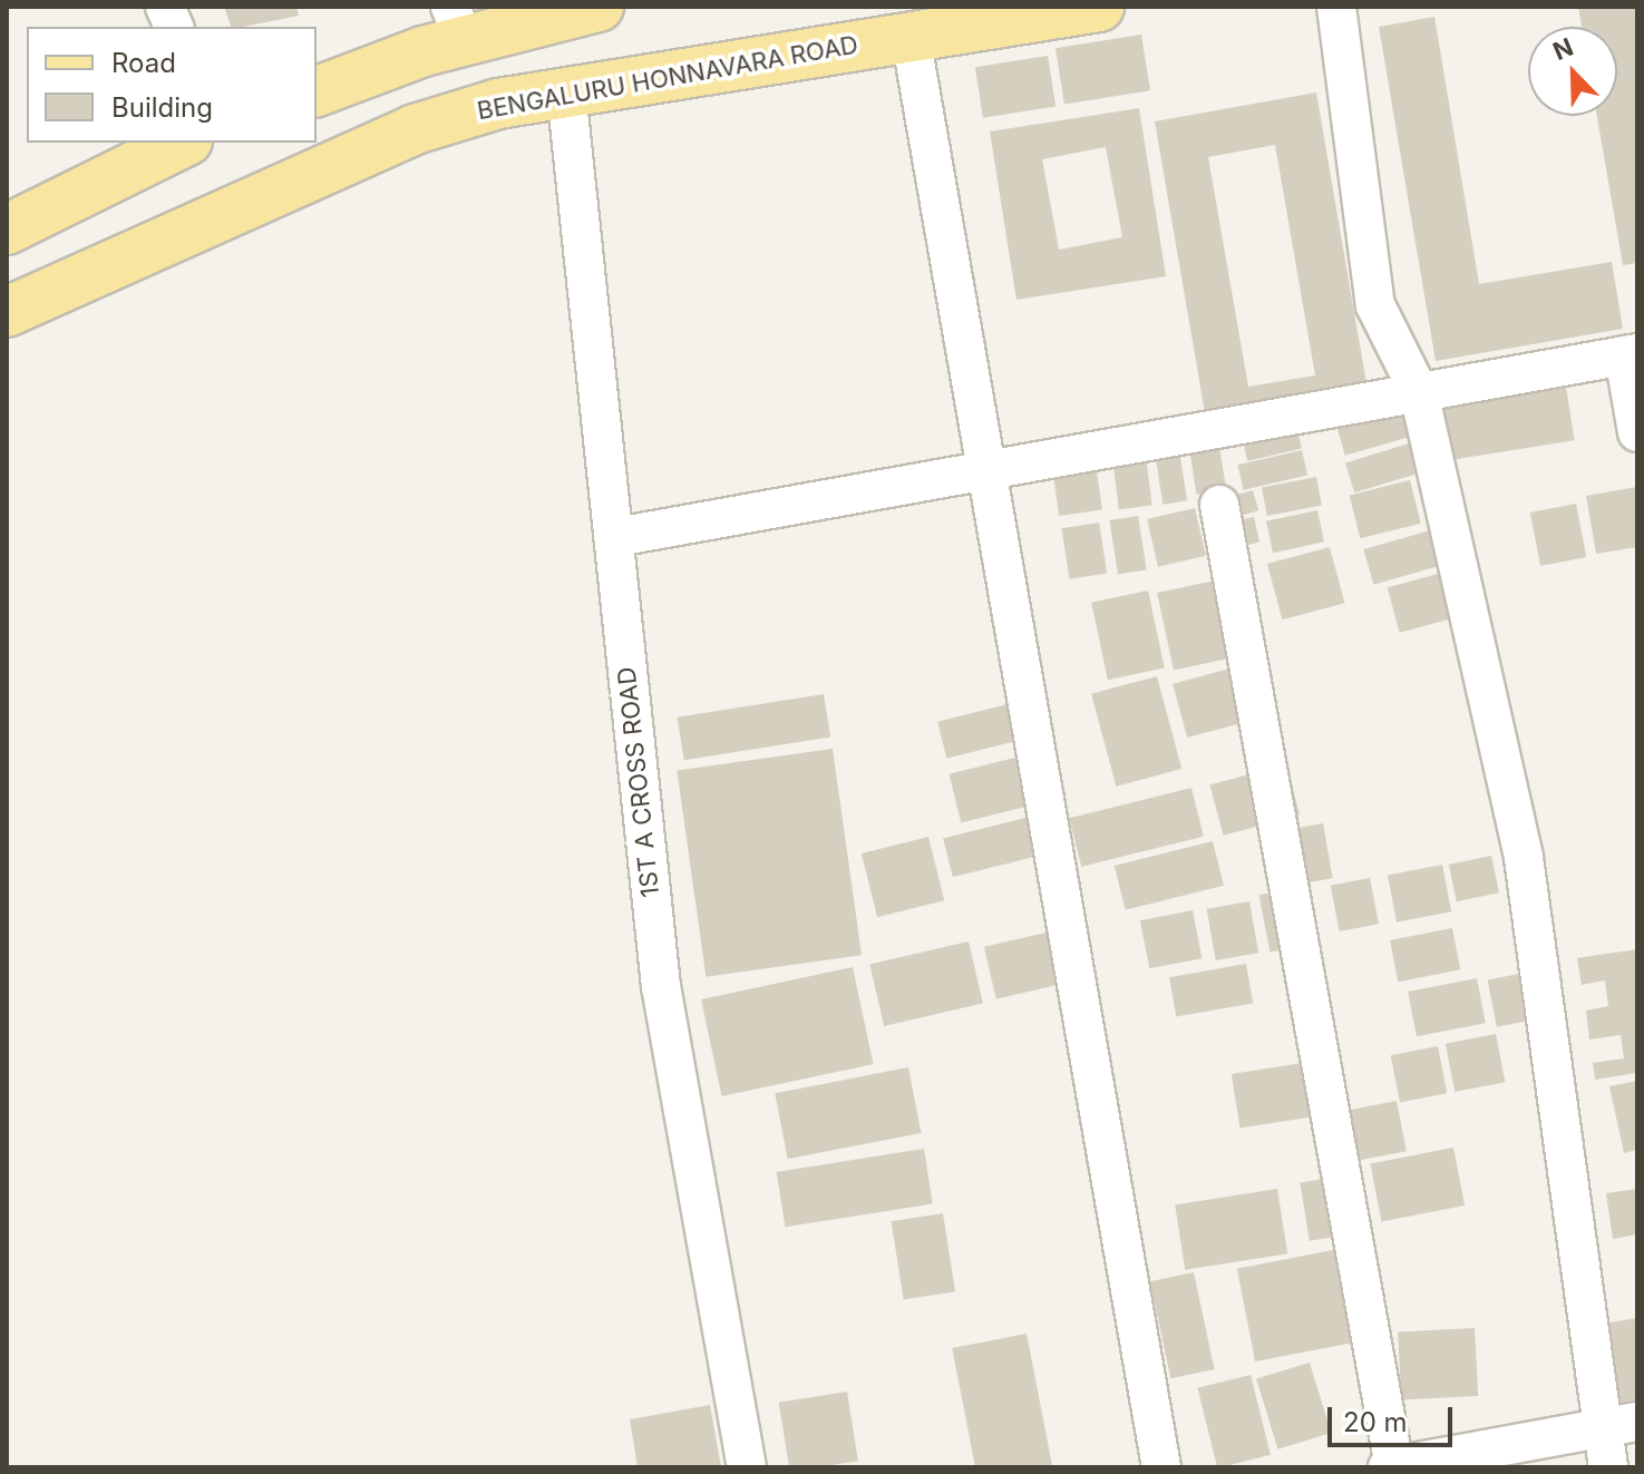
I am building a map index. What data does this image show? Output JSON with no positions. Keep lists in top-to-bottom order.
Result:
{
  "streets": {
    "main road": ["BENGALURU HONNAVARA ROAD"],
    "street": ["1ST A CROSS ROAD"]
  },
  "crossings": [
    ["BENGALURU HONNAVARA ROAD", "1ST A CROSS ROAD"]
  ],
  "legend": ["Road", "Building"],
  "scale_bar": "20 m",
  "north": "top left"
}
